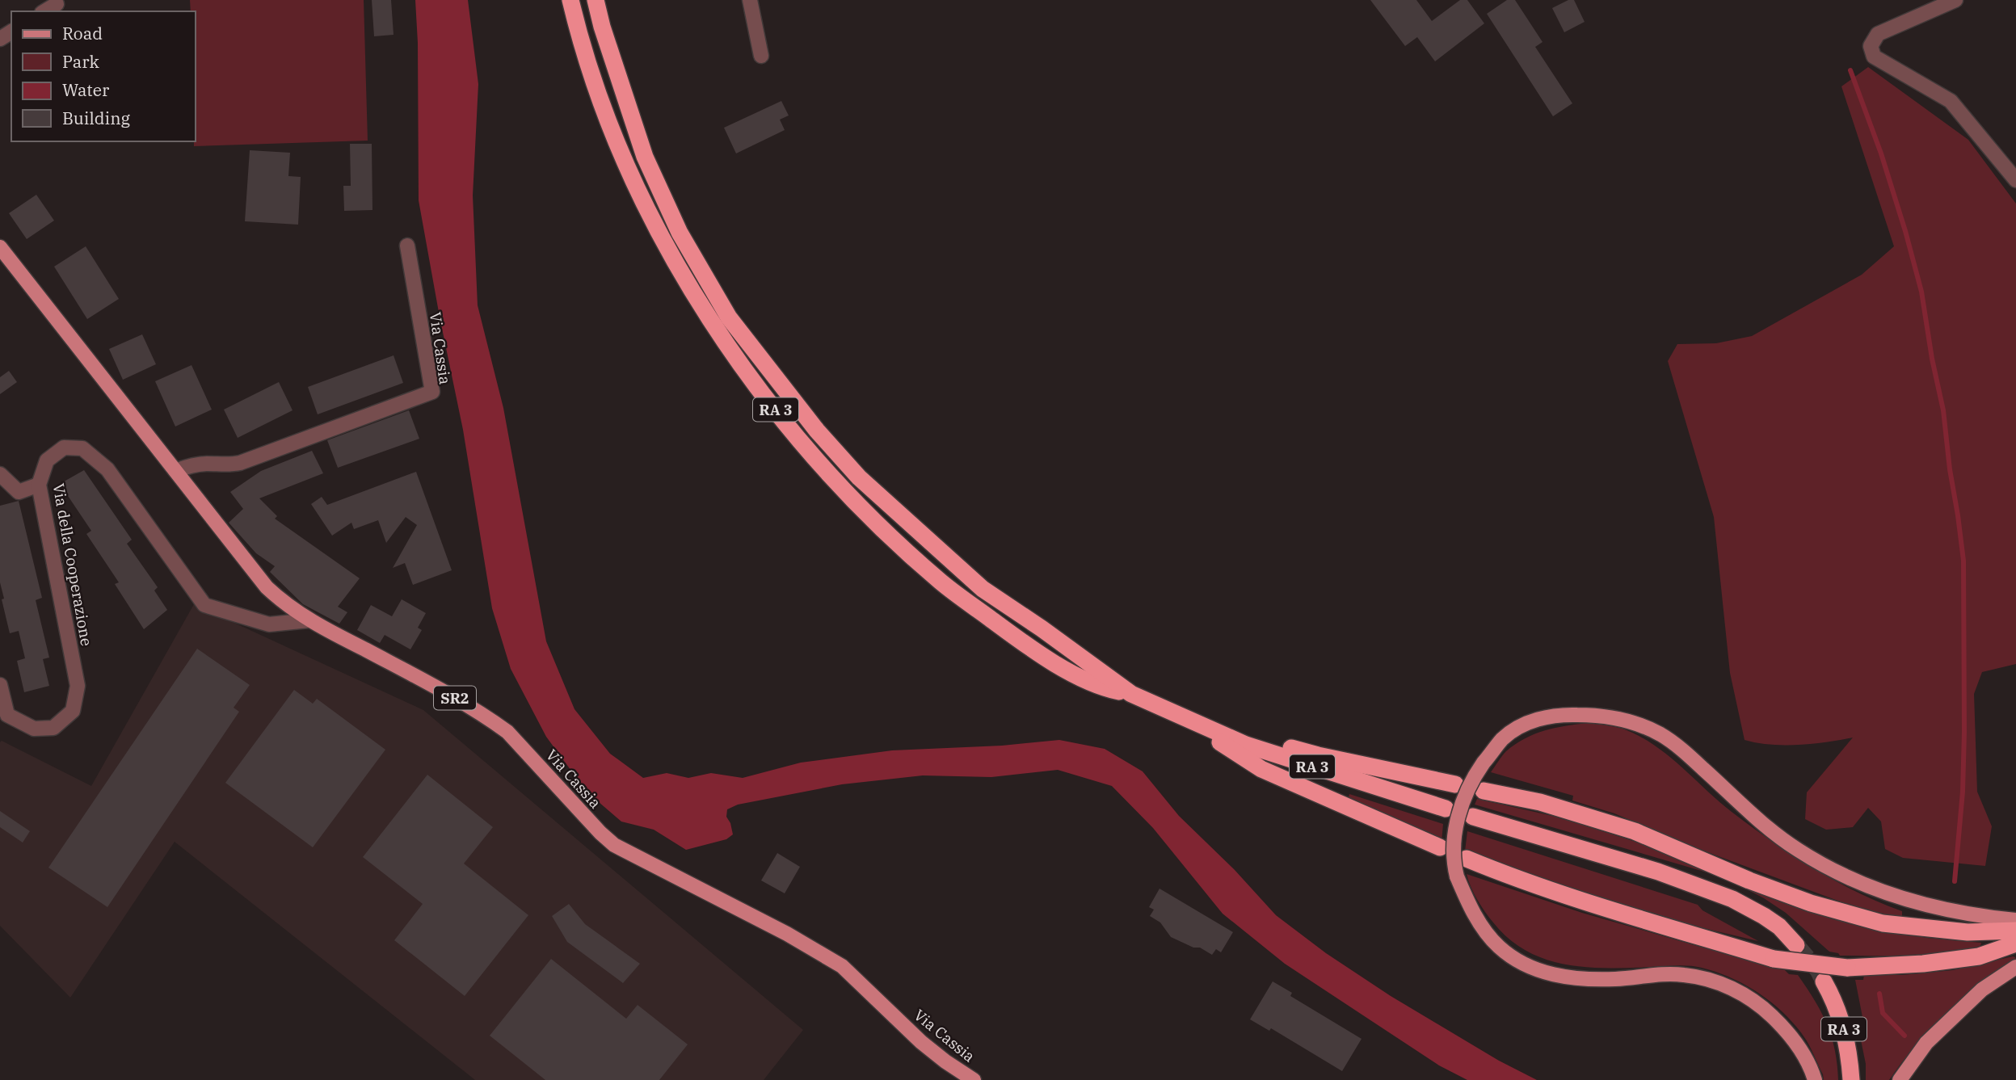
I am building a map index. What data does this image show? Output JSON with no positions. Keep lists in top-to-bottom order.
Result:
{
  "streets": {
    "highway": ["RA 3"],
    "main road": ["Via Cassia", "SR2"],
    "street": ["Via della Cooperazione"]
  },
  "crossings": [
    ["Via Cassia", "Via della Cooperazione"]
  ],
  "legend": [
    "Road",
    "Park",
    "Water",
    "Building"
  ]
}
